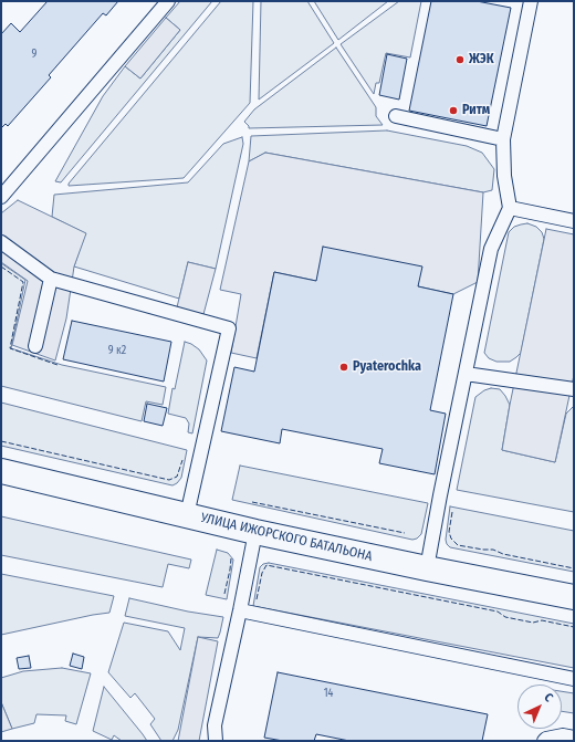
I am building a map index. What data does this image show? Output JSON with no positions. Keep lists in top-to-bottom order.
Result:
{
  "streets": {
    "street": ["УЛИЦА ИЖОРСКОГО БАТАЛЬОНА"]
  },
  "places": ["ЖЭК", "Ритм", "Pyaterochka"],
  "house_numbers": ["9", "9 к2", "14"],
  "north": "top right"
}
